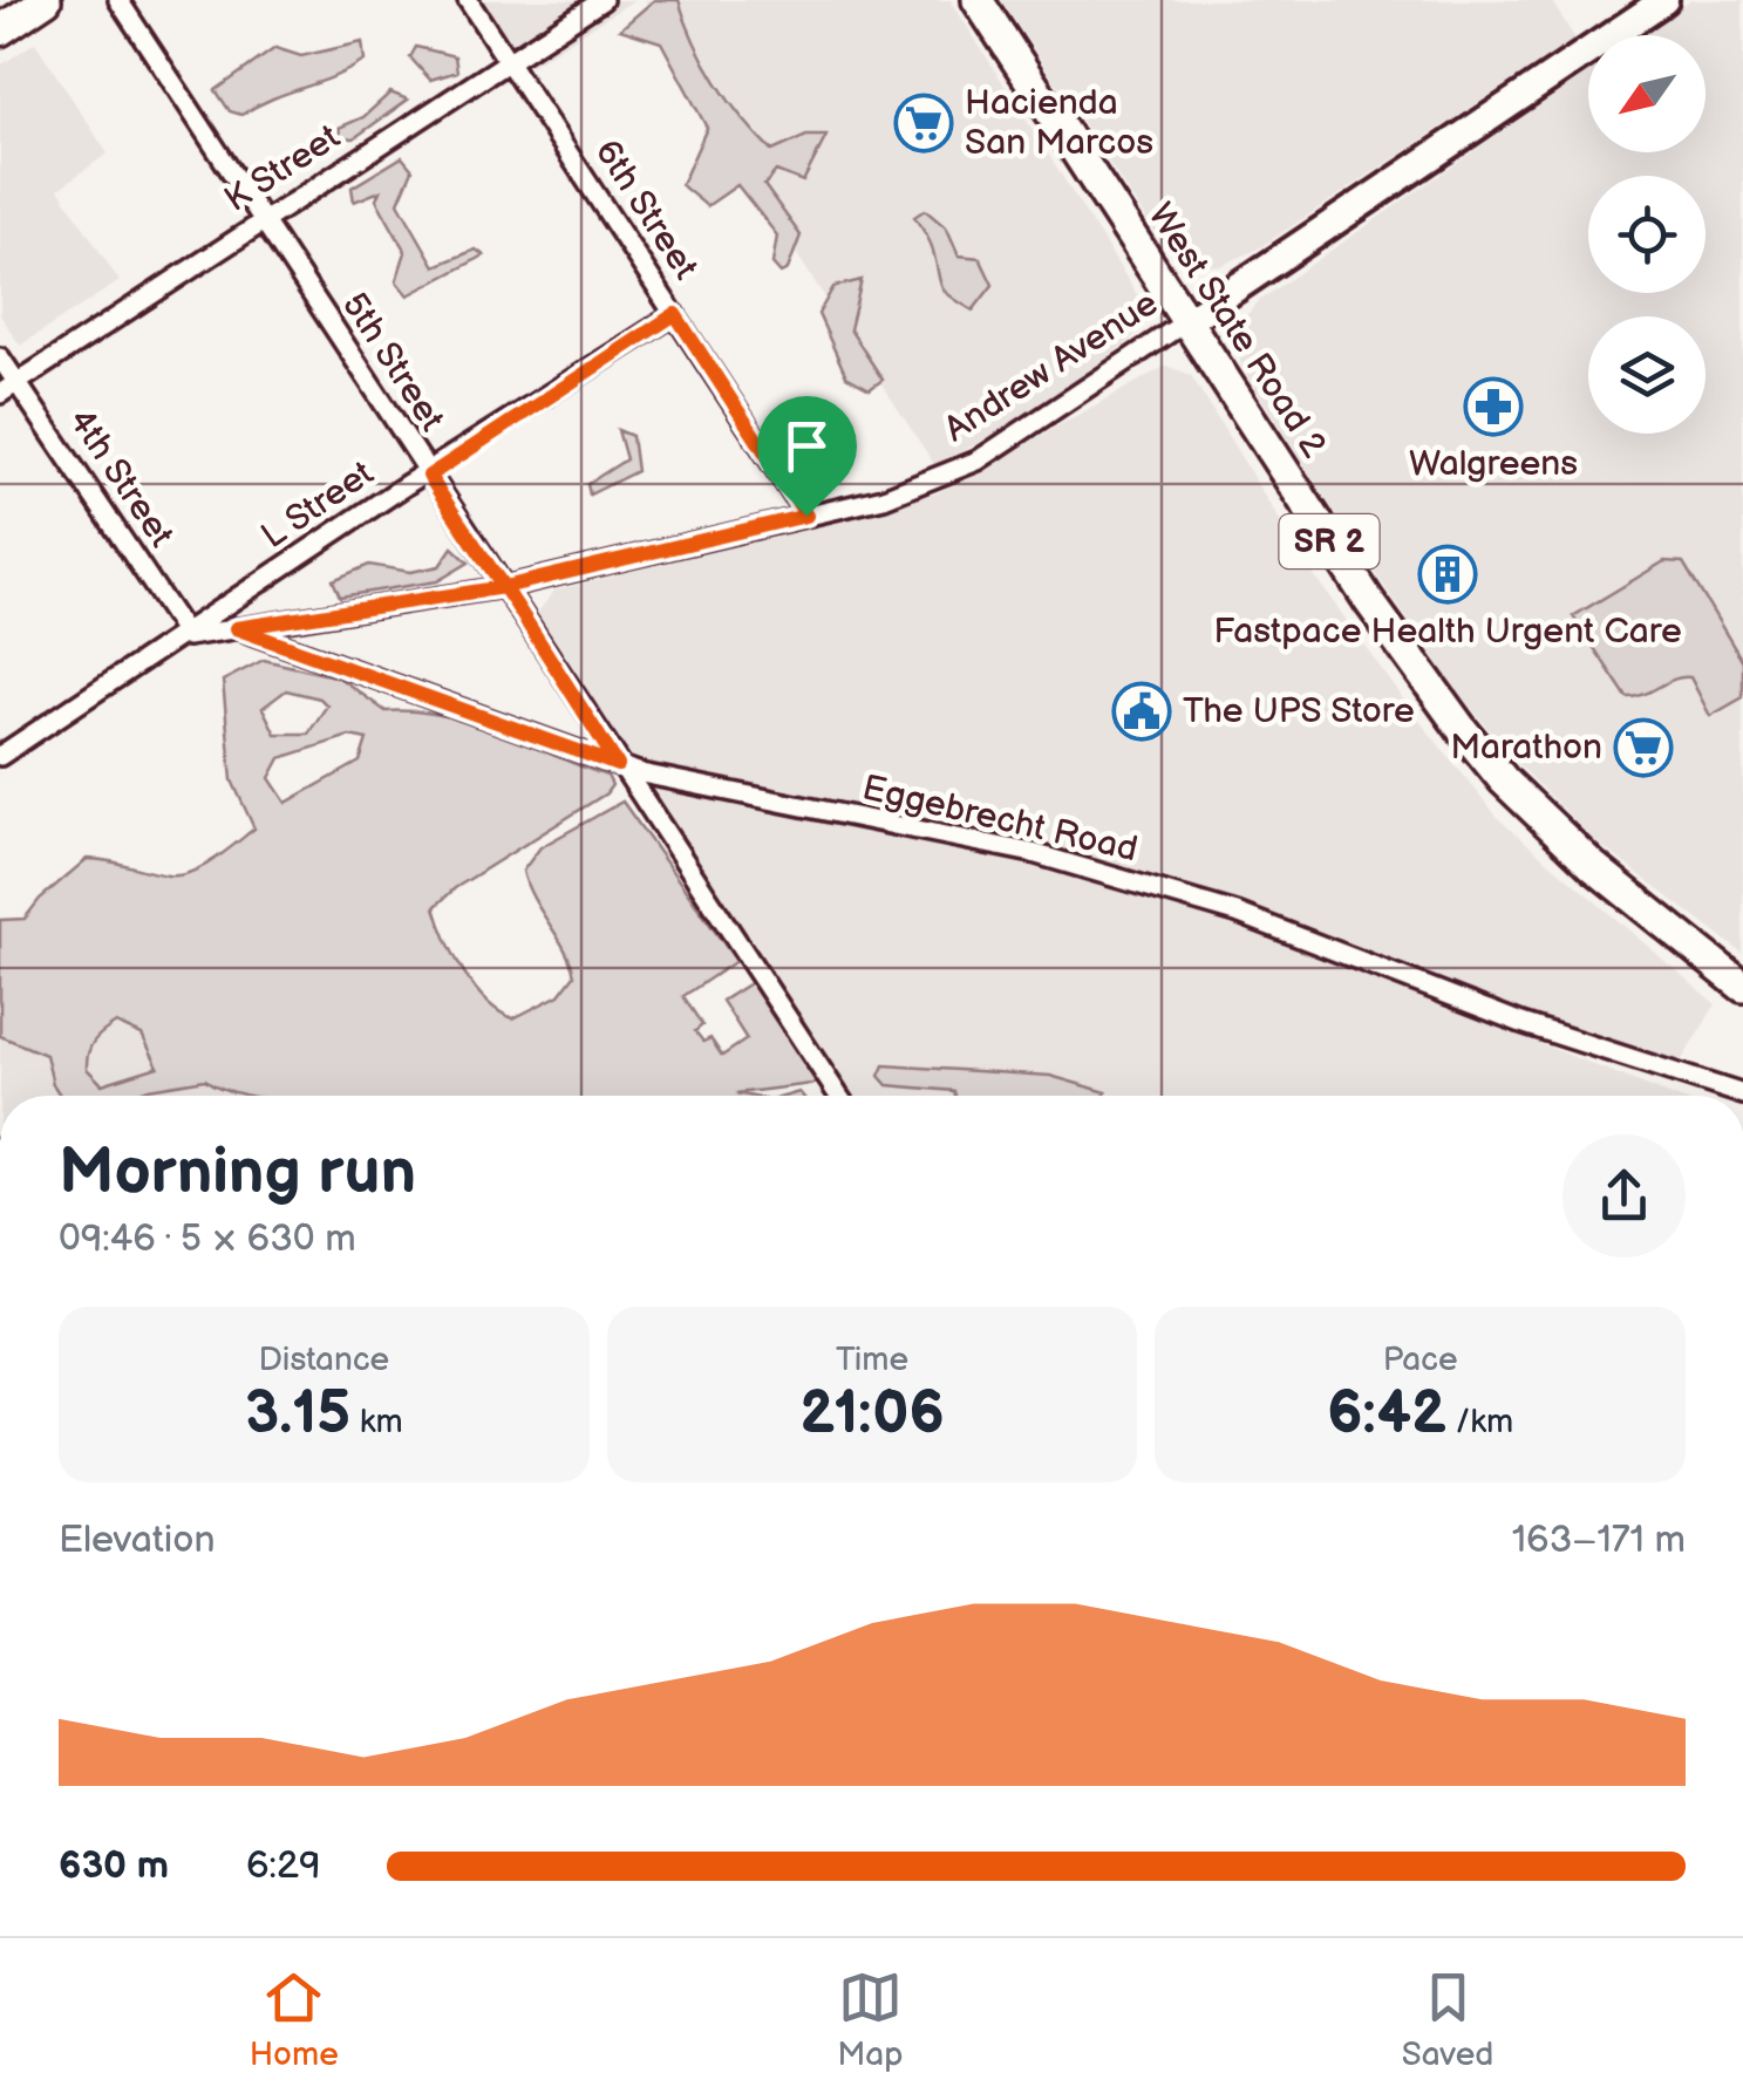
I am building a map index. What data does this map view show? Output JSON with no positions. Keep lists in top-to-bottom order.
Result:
{
  "streets": {
    "main road": ["West State Road 2", "SR 2"],
    "street": [
      "K Street",
      "6th Street",
      "5th Street",
      "Andrew Avenue",
      "4th Street",
      "L Street",
      "Eggebrecht Road"
    ]
  },
  "crossings": [
    ["K Street", "6th Street"],
    ["K Street", "5th Street"],
    ["K Street", "4th Street"],
    ["6th Street", "Andrew Avenue"],
    ["6th Street", "L Street"],
    ["West State Road 2", "Andrew Avenue"],
    ["5th Street", "Andrew Avenue"],
    ["5th Street", "L Street"],
    ["5th Street", "Eggebrecht Road"],
    ["Andrew Avenue", "4th Street"],
    ["Andrew Avenue", "L Street"],
    ["Andrew Avenue", "Eggebrecht Road"],
    ["4th Street", "L Street"]
  ],
  "places": {
    "supermarket": ["Hacienda San Marcos", "Marathon"],
    "pharmacy": ["Walgreens"],
    "building": ["Fastpace Health Urgent Care"],
    "public building": ["The UPS Store"]
  },
  "north": "bottom left",
  "page": {
    "heading": ["Morning run", "09:46 · 5 × 630 m"],
    "stats": [
      ["Distance", "3.15 km"],
      ["Time", "21:06"],
      ["Pace", "6:42 /km"]
    ],
    "chart": ["Elevation", "163–171 m"],
    "list": [
      {
        "name": "630 m",
        "note": "6:29"
      }
    ],
    "tabs": ["Home", "Map", "Saved"]
  }
}
